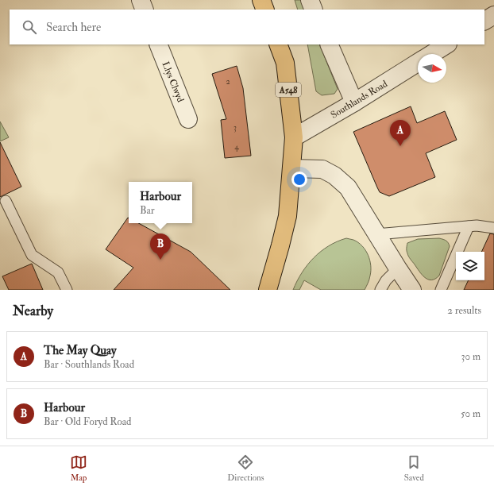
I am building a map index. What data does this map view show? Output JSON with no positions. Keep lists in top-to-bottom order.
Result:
{
  "streets": {
    "main road": ["A548"],
    "street": ["Llys Clwyd", "Southlands Road"]
  },
  "crossings": [
    ["A548", "Southlands Road"]
  ],
  "house_numbers": ["2", "3", "4"],
  "north": "right",
  "page": {
    "search": "Search here",
    "pins": ["A", "B"],
    "popup": ["Harbour", "Bar"],
    "heading": ["Nearby", "2 results"],
    "list": [
      {
        "mark": "A",
        "name": "The May Quay",
        "note": "Bar · Southlands Road",
        "value": "30 m"
      },
      {
        "mark": "B",
        "name": "Harbour",
        "note": "Bar · Old Foryd Road",
        "value": "50 m"
      }
    ],
    "nav": ["Map", "Directions", "Saved"]
  }
}
